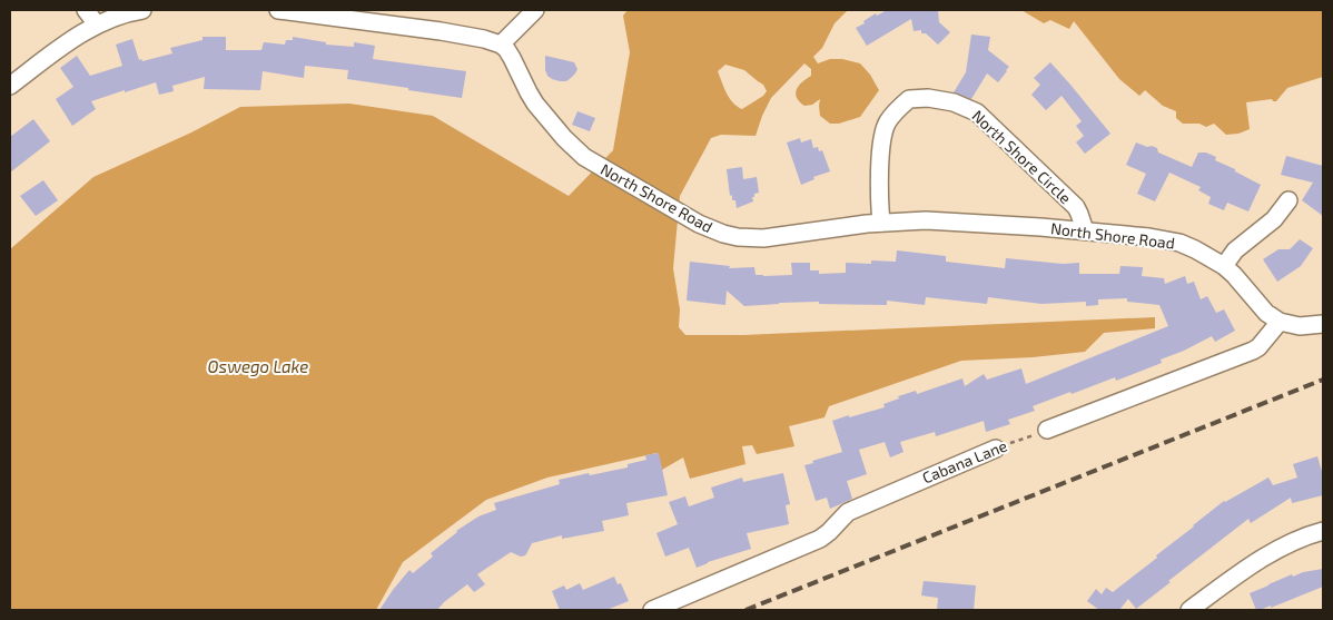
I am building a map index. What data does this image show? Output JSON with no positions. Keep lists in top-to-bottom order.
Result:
{
  "streets": {
    "street": ["North Shore Circle", "North Shore Road", "Cabana Lane"]
  },
  "crossings": [
    ["North Shore Circle", "North Shore Road"]
  ],
  "water": ["Oswego Lake"]
}
